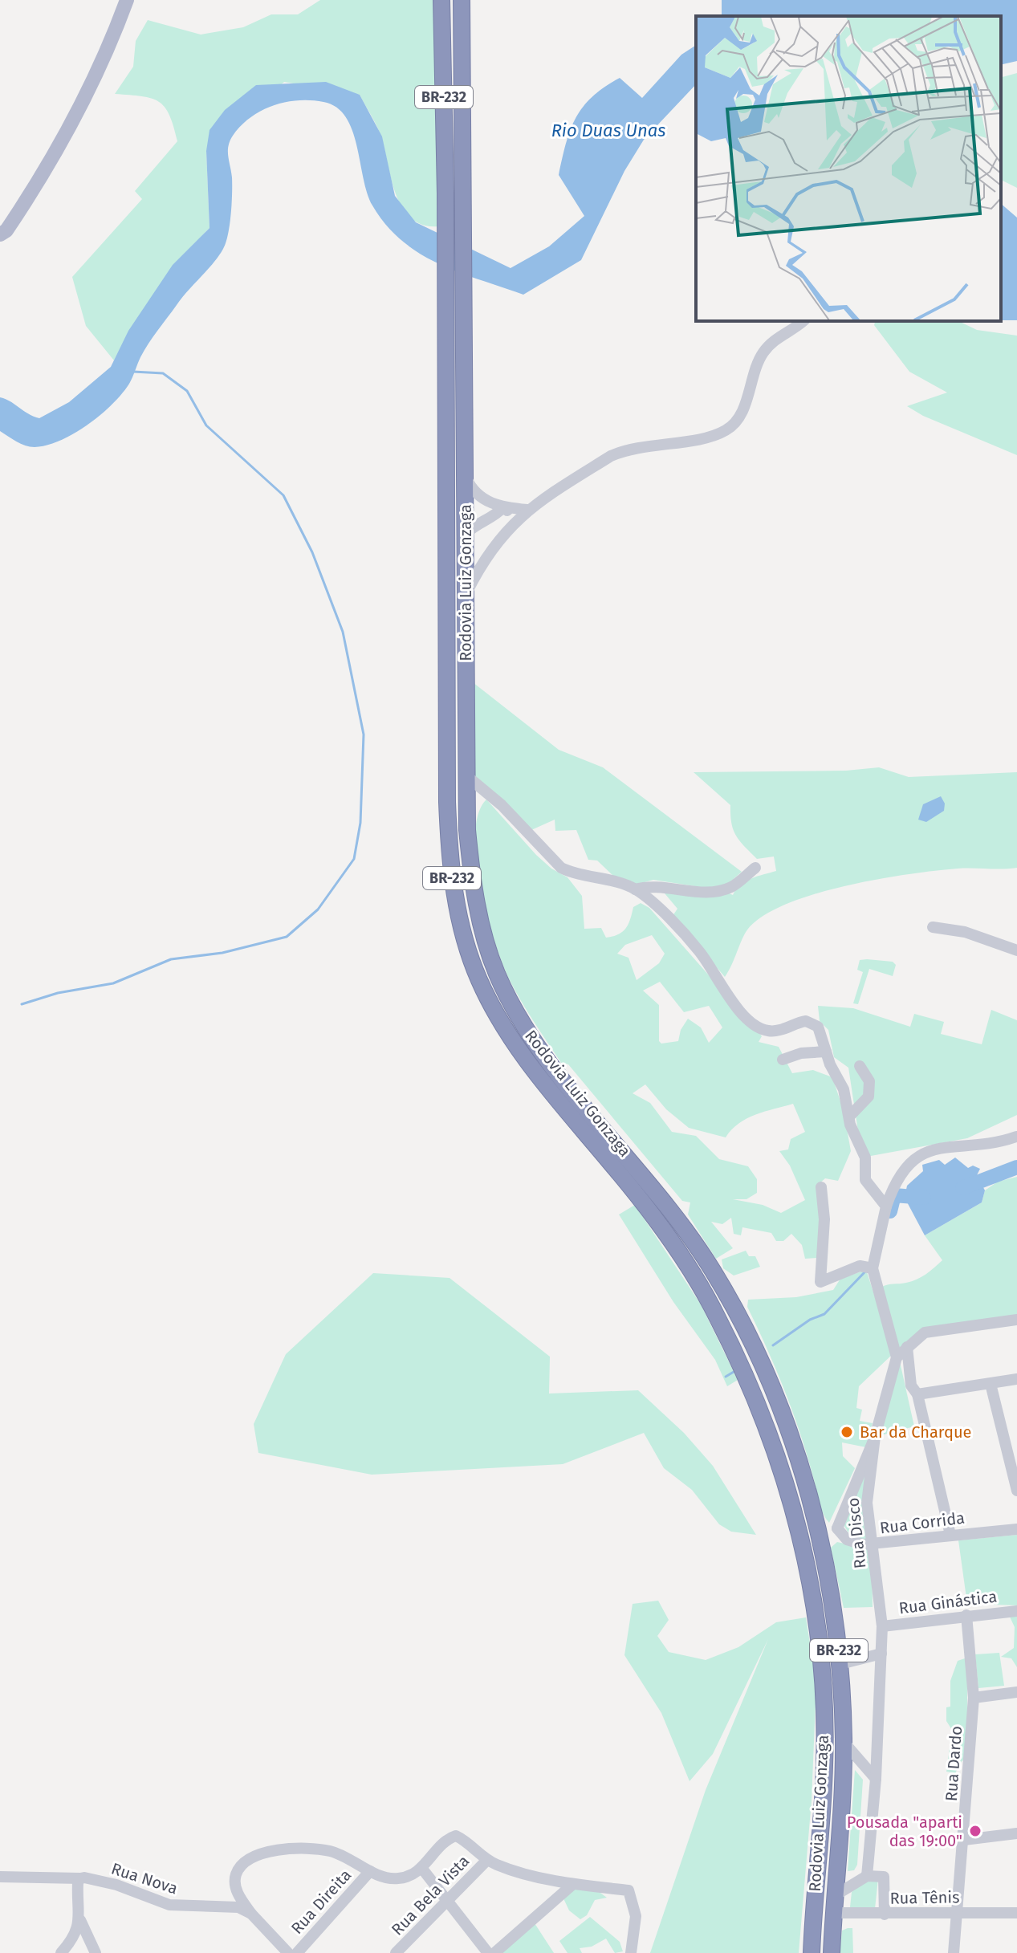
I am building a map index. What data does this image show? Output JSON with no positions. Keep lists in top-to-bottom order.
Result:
{
  "streets": {
    "highway": ["BR-232", "Rodovia Luiz Gonzaga"],
    "street": [
      "Rua Corrida",
      "Rua Disco",
      "Rua Ginástica",
      "Rua Dardo",
      "Rua Nova",
      "Rua Bela Vista",
      "Rua Tênis",
      "Rua Direita"
    ]
  },
  "crossings": [
    ["Rodovia Luiz Gonzaga", "Rua Tênis"],
    ["Rua Corrida", "Rua Disco"],
    ["Rua Disco", "Rua Ginástica"],
    ["Rua Ginástica", "Rua Dardo"],
    ["Rua Dardo", "Rua Tênis"]
  ],
  "water": ["Rio Duas Unas"],
  "places": ["Bar da Charque", "Pousada \"aparti das 19:00\""]
}
